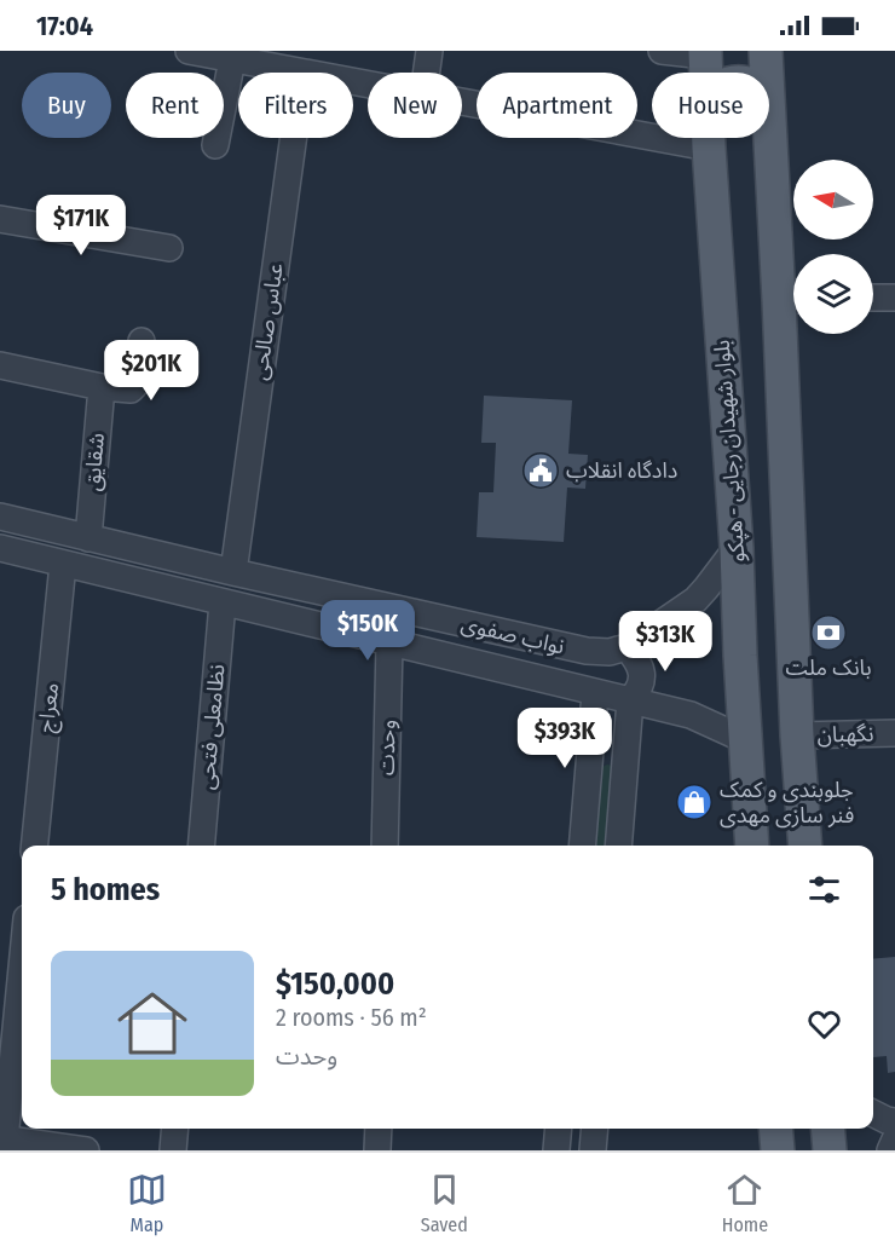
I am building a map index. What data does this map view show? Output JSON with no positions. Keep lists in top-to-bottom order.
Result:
{
  "streets": {
    "main road": ["بلوار شهیدان رجایی - هپکو"],
    "street": [
      "عباس صالحی",
      "شقایق",
      "نواب صفوی",
      "معراج",
      "نظامعلی فتحی",
      "نگهبان",
      "وحدت"
    ]
  },
  "crossings": [
    ["عباس صالحی", "نواب صفوی"],
    ["بلوار شهیدان رجایی - هپکو", "نواب صفوی"],
    ["شقایق", "نواب صفوی"],
    ["نواب صفوی", "معراج"],
    ["نواب صفوی", "نظامعلی فتحی"],
    ["نواب صفوی", "وحدت"]
  ],
  "places": {
    "public building": ["دادگاه انقلاب"],
    "bank": ["بانک ملت"],
    "shop": ["جلوبندی و کمک فنر سازی مهدی"]
  },
  "north": "left",
  "page": {
    "status": "17:04",
    "chip": [
      "Buy",
      "Rent",
      "Filters",
      "New",
      "Apartment",
      "House"
    ],
    "price": [
      "$171K",
      "$201K",
      "$150K",
      "$313K",
      "$393K"
    ],
    "heading": "5 homes",
    "list": [
      {
        "name": "$150,000",
        "note": "2 rooms · 56 m² · وحدت"
      }
    ],
    "tabs": ["Map", "Saved", "Home"]
  }
}
